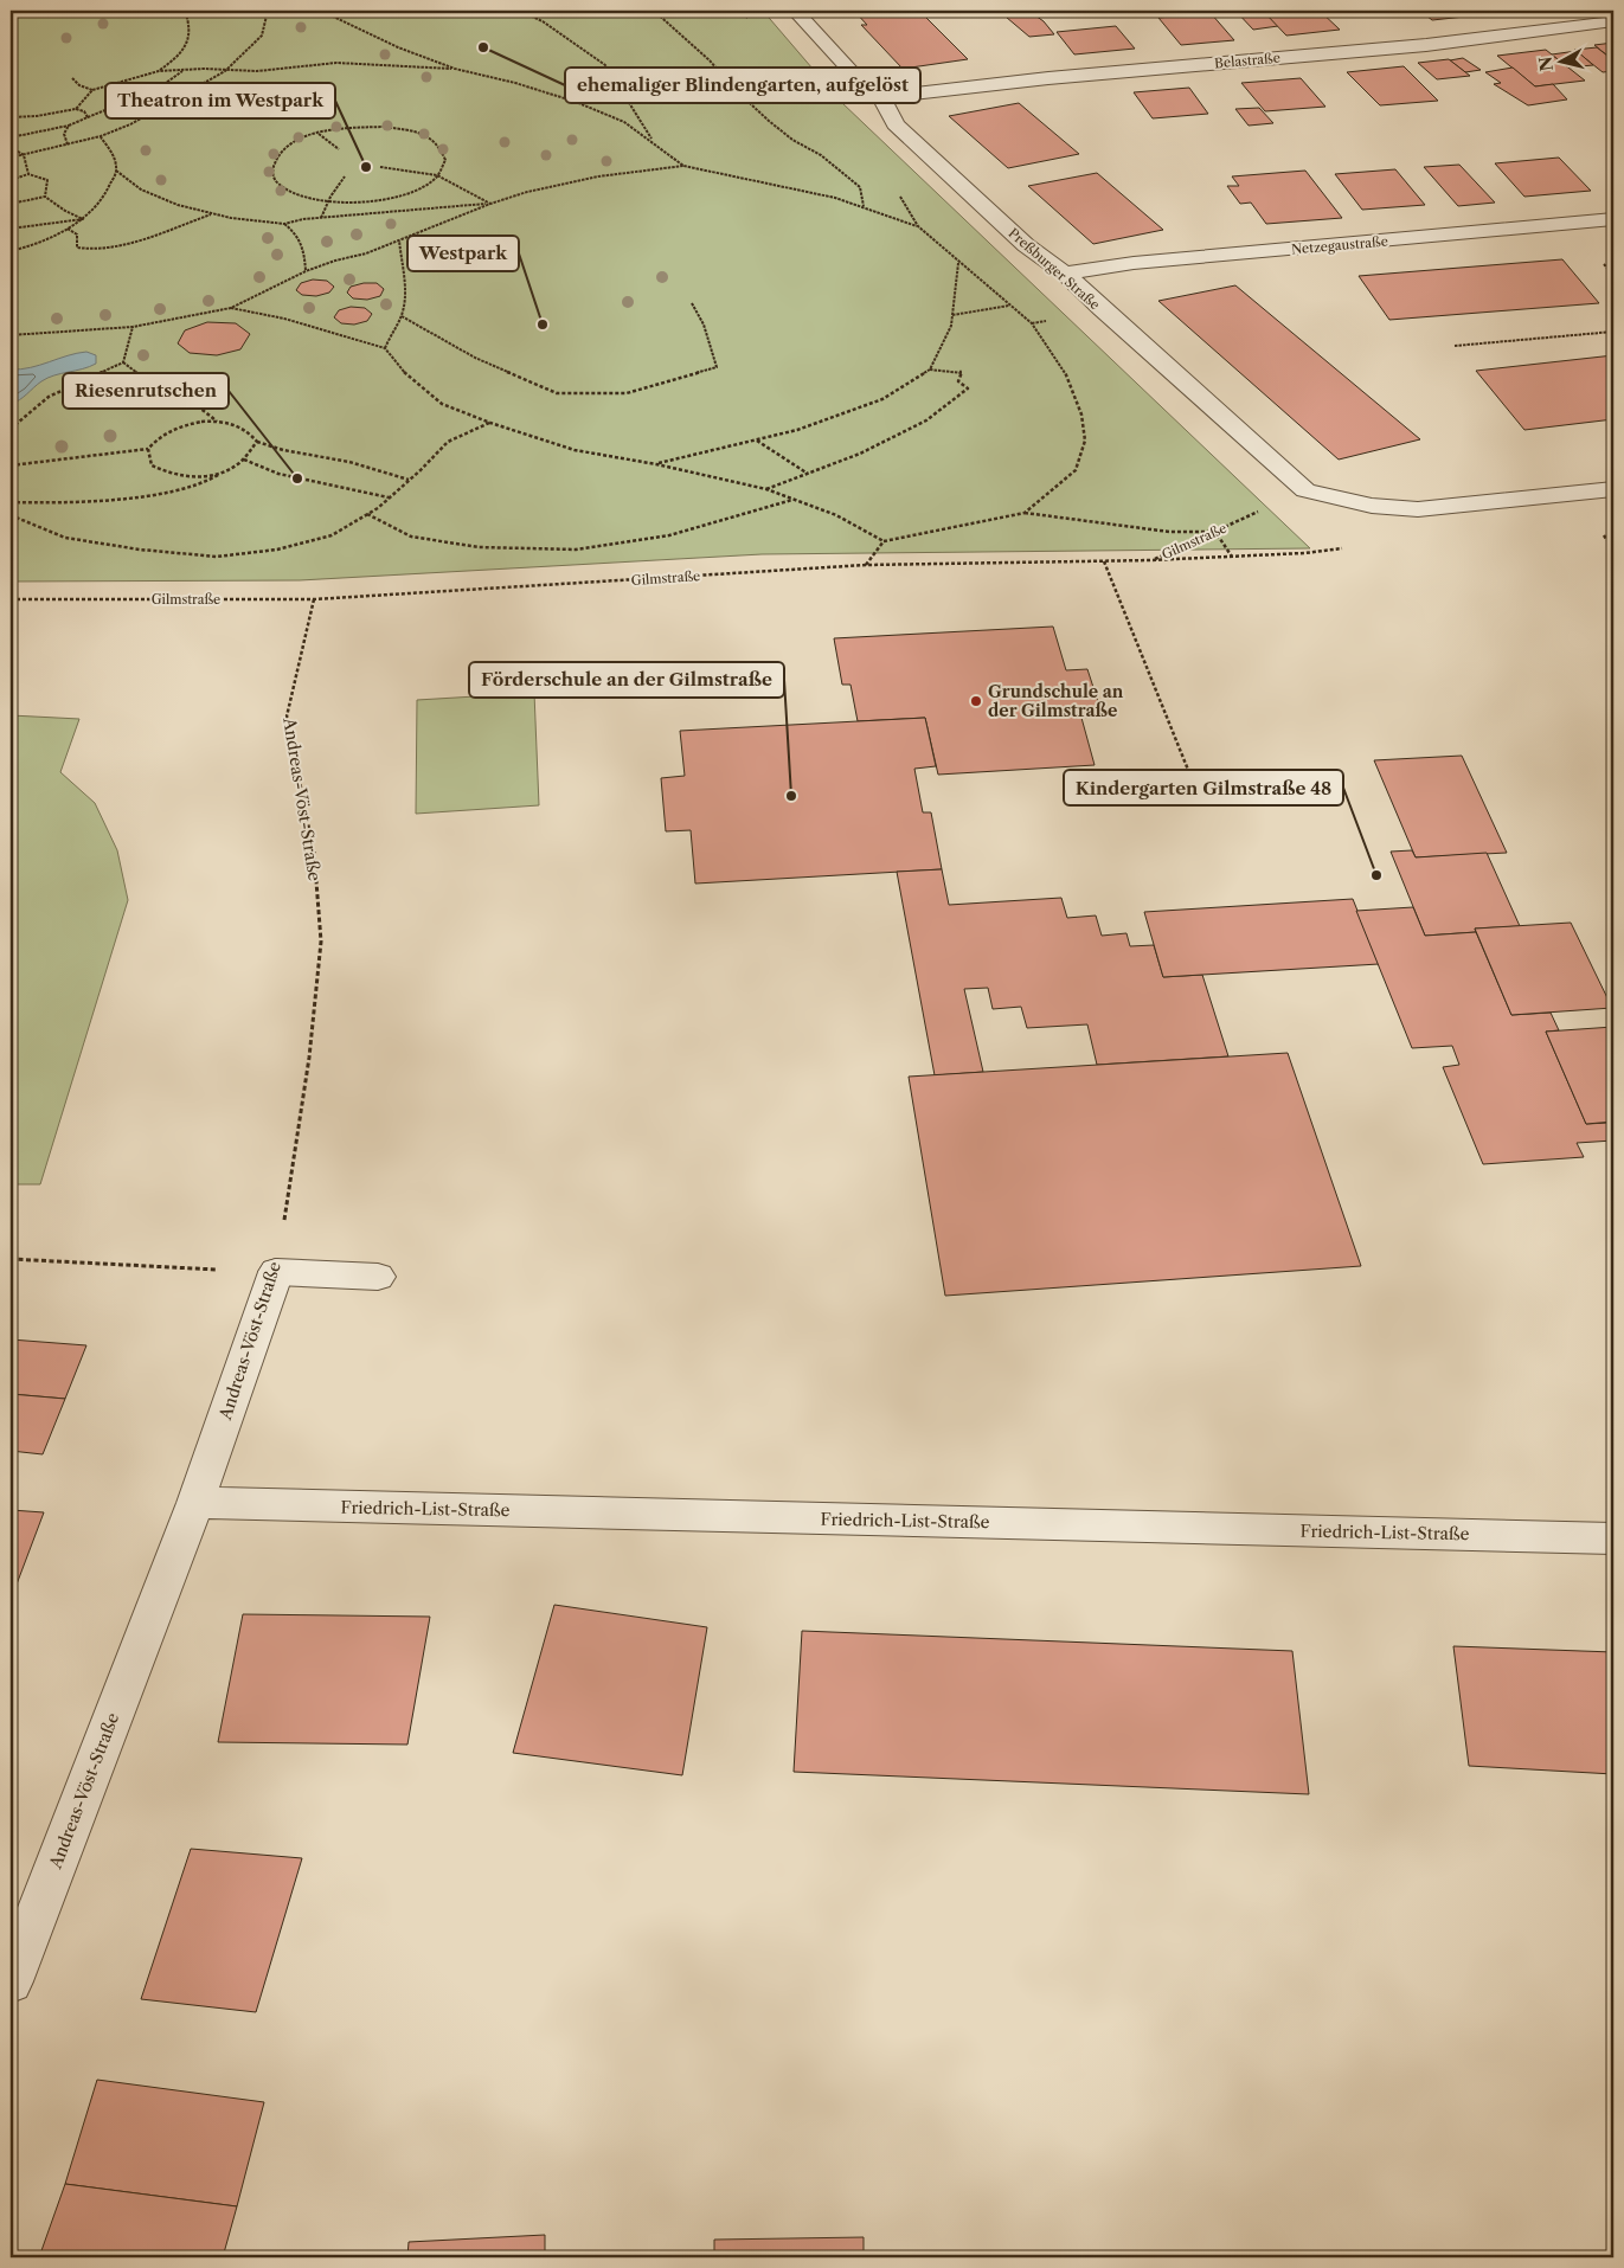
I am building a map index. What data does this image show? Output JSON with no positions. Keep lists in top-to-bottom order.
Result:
{
  "streets": {
    "street": [
      "Belastraße",
      "Netzegaustraße",
      "Preßburger Straße",
      "Andreas-Vöst-Straße",
      "Friedrich-List-Straße"
    ],
    "path": ["Gilmstraße"]
  },
  "crossings": [
    ["Belastraße", "Preßburger Straße"],
    ["Netzegaustraße", "Preßburger Straße"],
    ["Preßburger Straße", "Gilmstraße"],
    ["Gilmstraße", "Andreas-Vöst-Straße"],
    ["Andreas-Vöst-Straße", "Friedrich-List-Straße"]
  ],
  "places": [
    "ehemaliger Blindengarten, aufgelöst",
    "Theatron im Westpark",
    "Westpark",
    "Riesenrutschen",
    "Grundschule an der Gilmstraße",
    "Förderschule an der Gilmstraße",
    "Kindergarten Gilmstraße 48"
  ],
  "north": "left"
}
